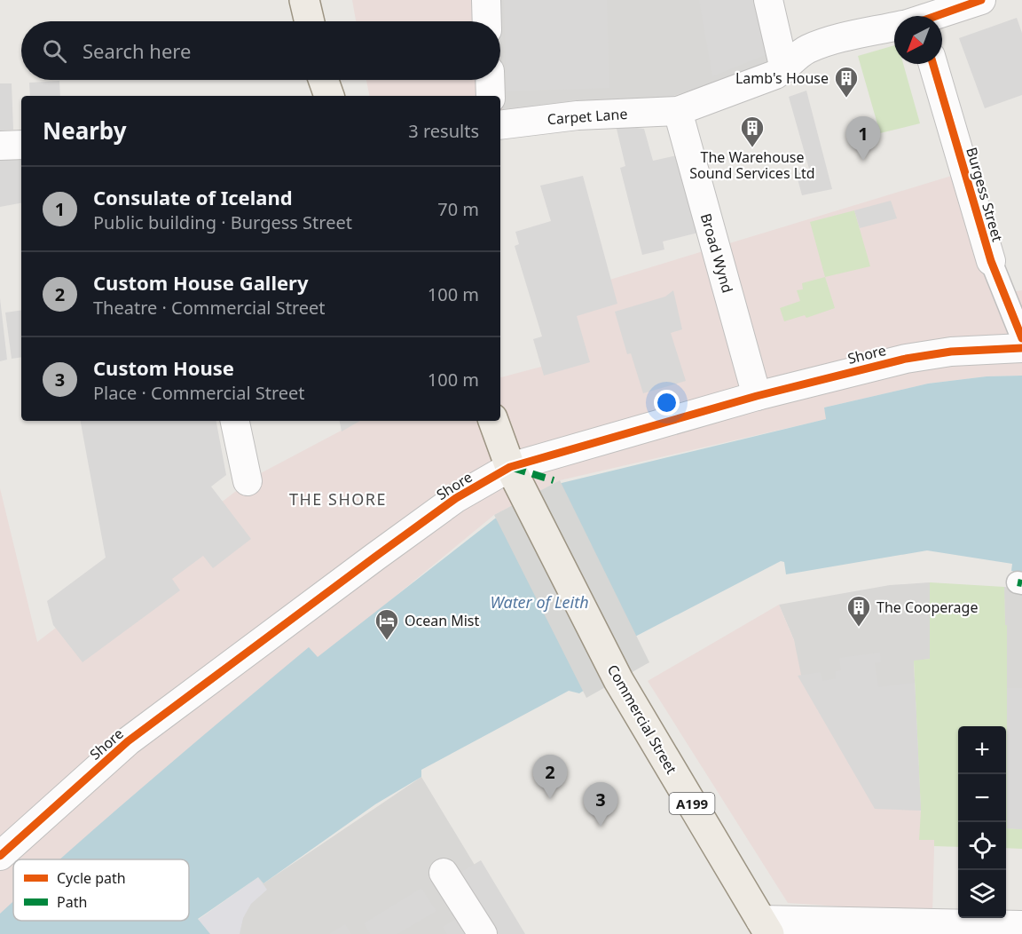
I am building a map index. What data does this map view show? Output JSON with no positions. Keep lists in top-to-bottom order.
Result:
{
  "streets": {
    "main road": ["Commercial Street", "A199"],
    "street": [
      "Carpet Lane",
      "Burgess Street",
      "Broad Wynd",
      "Shore"
    ]
  },
  "crossings": [
    ["Carpet Lane", "Broad Wynd"],
    ["Broad Wynd", "Shore"],
    ["Shore", "Commercial Street"],
    ["Shore", "A199"],
    ["Commercial Street", "A199"]
  ],
  "districts": ["THE SHORE"],
  "water": ["Water of Leith"],
  "places": {
    "building": ["Lamb's House", "The Warehouse Sound Services Ltd", "The Cooperage"],
    "hotel": ["Ocean Mist"]
  },
  "legend": ["Cycle path", "Path"],
  "north": "bottom left",
  "page": {
    "search": "Search here",
    "heading": ["Nearby", "3 results"],
    "pins": ["1", "2", "3"],
    "list": [
      {
        "mark": "1",
        "name": "Consulate of Iceland",
        "note": "Public building · Burgess Street",
        "value": "70 m"
      },
      {
        "mark": "2",
        "name": "Custom House Gallery",
        "note": "Theatre · Commercial Street",
        "value": "100 m"
      },
      {
        "mark": "3",
        "name": "Custom House",
        "note": "Place · Commercial Street",
        "value": "100 m"
      }
    ],
    "map_buttons": ["+", "−"]
  }
}
